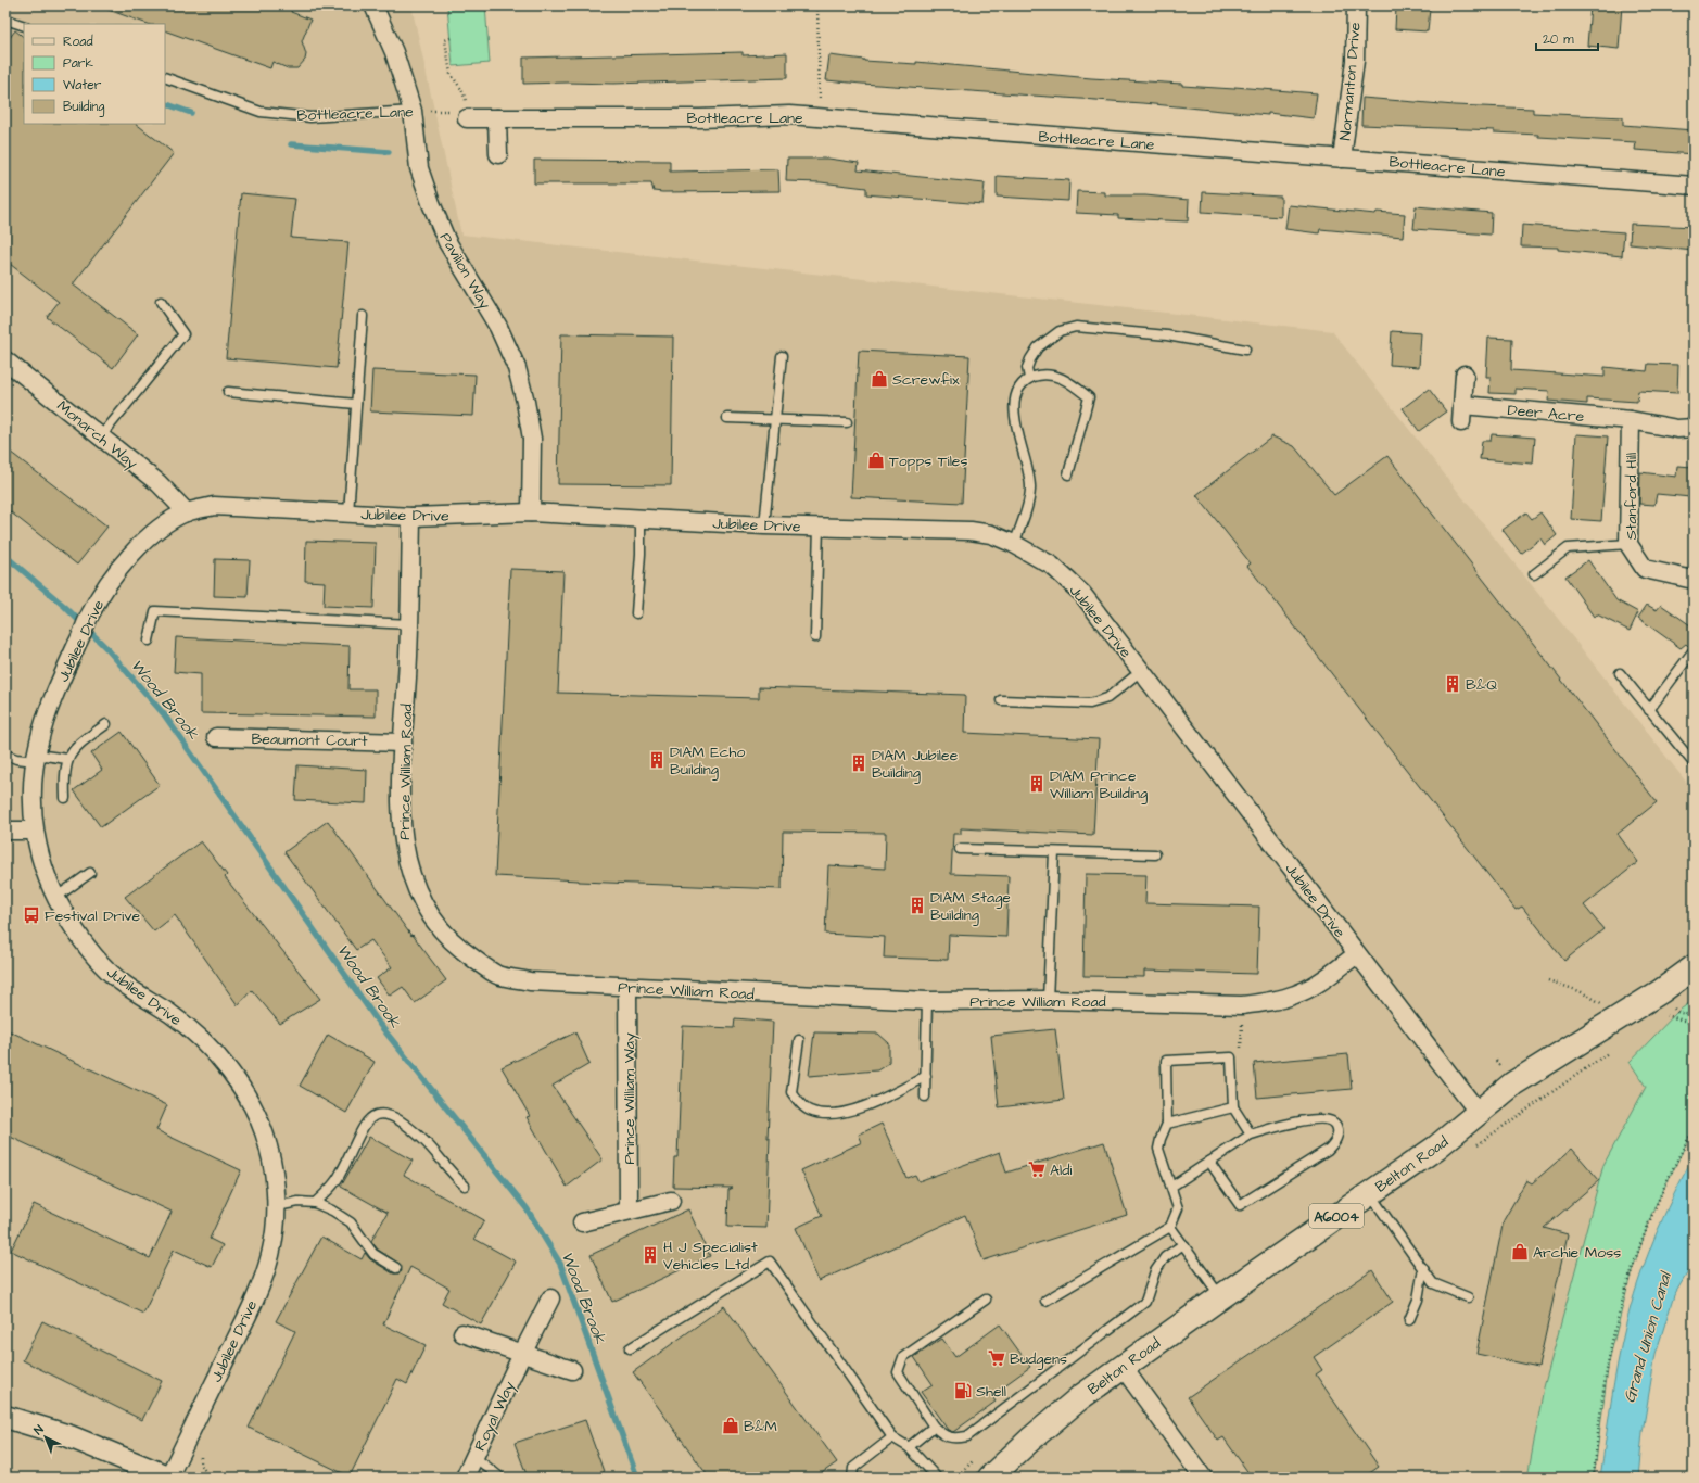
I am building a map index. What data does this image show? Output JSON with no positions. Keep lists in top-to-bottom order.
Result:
{
  "streets": {
    "main road": ["Belton Road", "A6004"],
    "street": [
      "Normanton Drive",
      "Bottleacre Lane",
      "Pavilion Way",
      "Deer Acre",
      "Monarch Way",
      "Stanford Hill",
      "Jubilee Drive",
      "Beaumont Court",
      "Prince William Road",
      "Prince William Way",
      "Royal Way"
    ]
  },
  "crossings": [
    ["Normanton Drive", "Bottleacre Lane"],
    ["Bottleacre Lane", "Pavilion Way"],
    ["Pavilion Way", "Jubilee Drive"],
    ["Deer Acre", "Stanford Hill"],
    ["Monarch Way", "Jubilee Drive"],
    ["Jubilee Drive", "Prince William Road"],
    ["Jubilee Drive", "Belton Road"],
    ["Beaumont Court", "Prince William Road"],
    ["Prince William Road", "Prince William Way"]
  ],
  "water": ["Wood Brook", "Grand Union Canal"],
  "places": {
    "shop": [
      "Screwfix",
      "Topps Tiles",
      "Archie Moss",
      "B&M"
    ],
    "building": [
      "B&Q",
      "DIAM Echo Building",
      "DIAM Jubilee Building",
      "DIAM Prince William Building",
      "DIAM Stage Building",
      "H J Specialist Vehicles Ltd"
    ],
    "bus stop": ["Festival Drive"],
    "supermarket": ["Aldi", "Budgens"],
    "fuel station": ["Shell"]
  },
  "legend": [
    "Road",
    "Park",
    "Water",
    "Building"
  ],
  "scale_bar": "20 m",
  "north": "top left"
}
